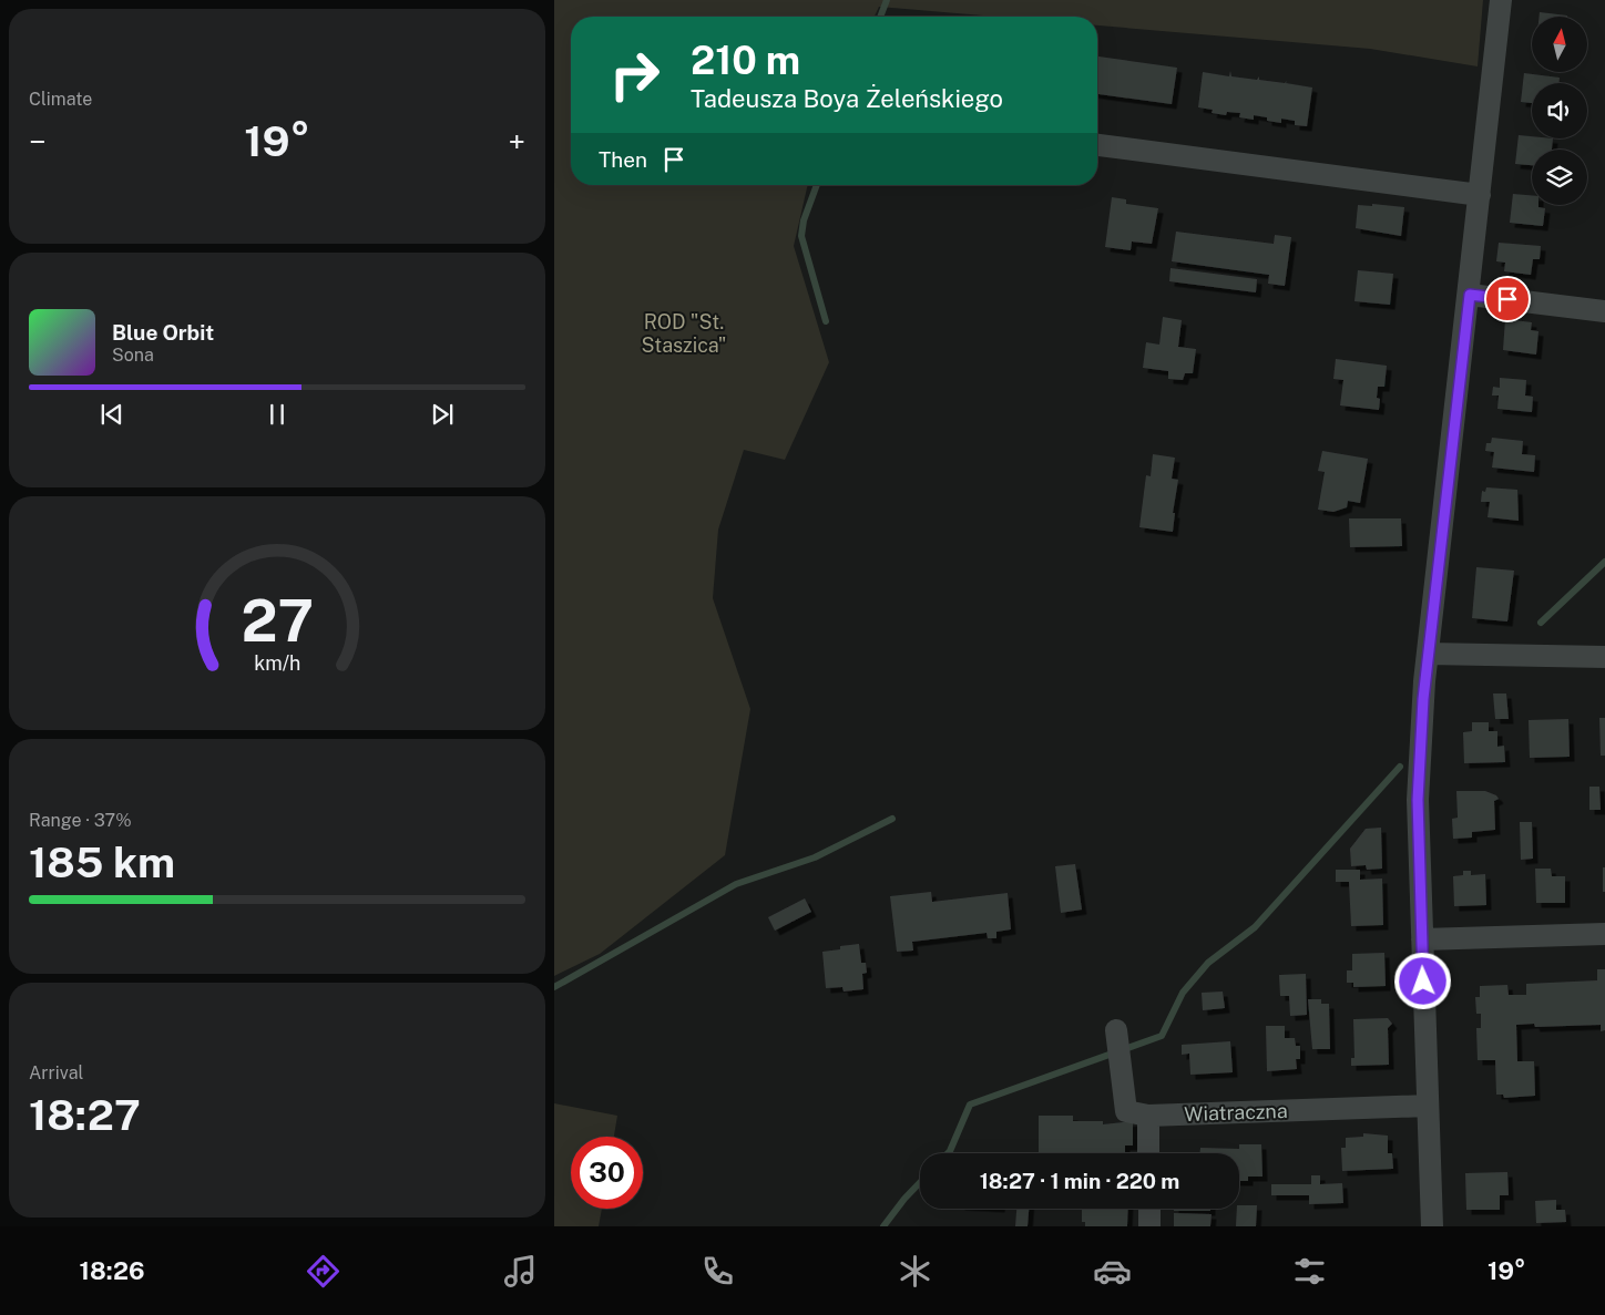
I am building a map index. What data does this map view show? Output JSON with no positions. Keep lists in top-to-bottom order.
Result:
{
  "streets": {
    "street": ["Wiatraczna"]
  },
  "parks": ["ROD \"St. Staszica\""],
  "north": "top",
  "page": {
    "tile": [
      "Climate",
      ["Range · 37%", "185 km"],
      ["Arrival", "18:27"]
    ],
    "turn": ["210 m", "Tadeusza Boya Żeleńskiego"],
    "heat": ["−", "19°", "+"],
    "then": "Then",
    "song": ["Blue Orbit", "Sona"],
    "limit": "30",
    "trip": "18:27 · 1 min · 220 m",
    "tabs": ["18:26", "19°"],
    "gauge": ["27", "km/h"]
  }
}
